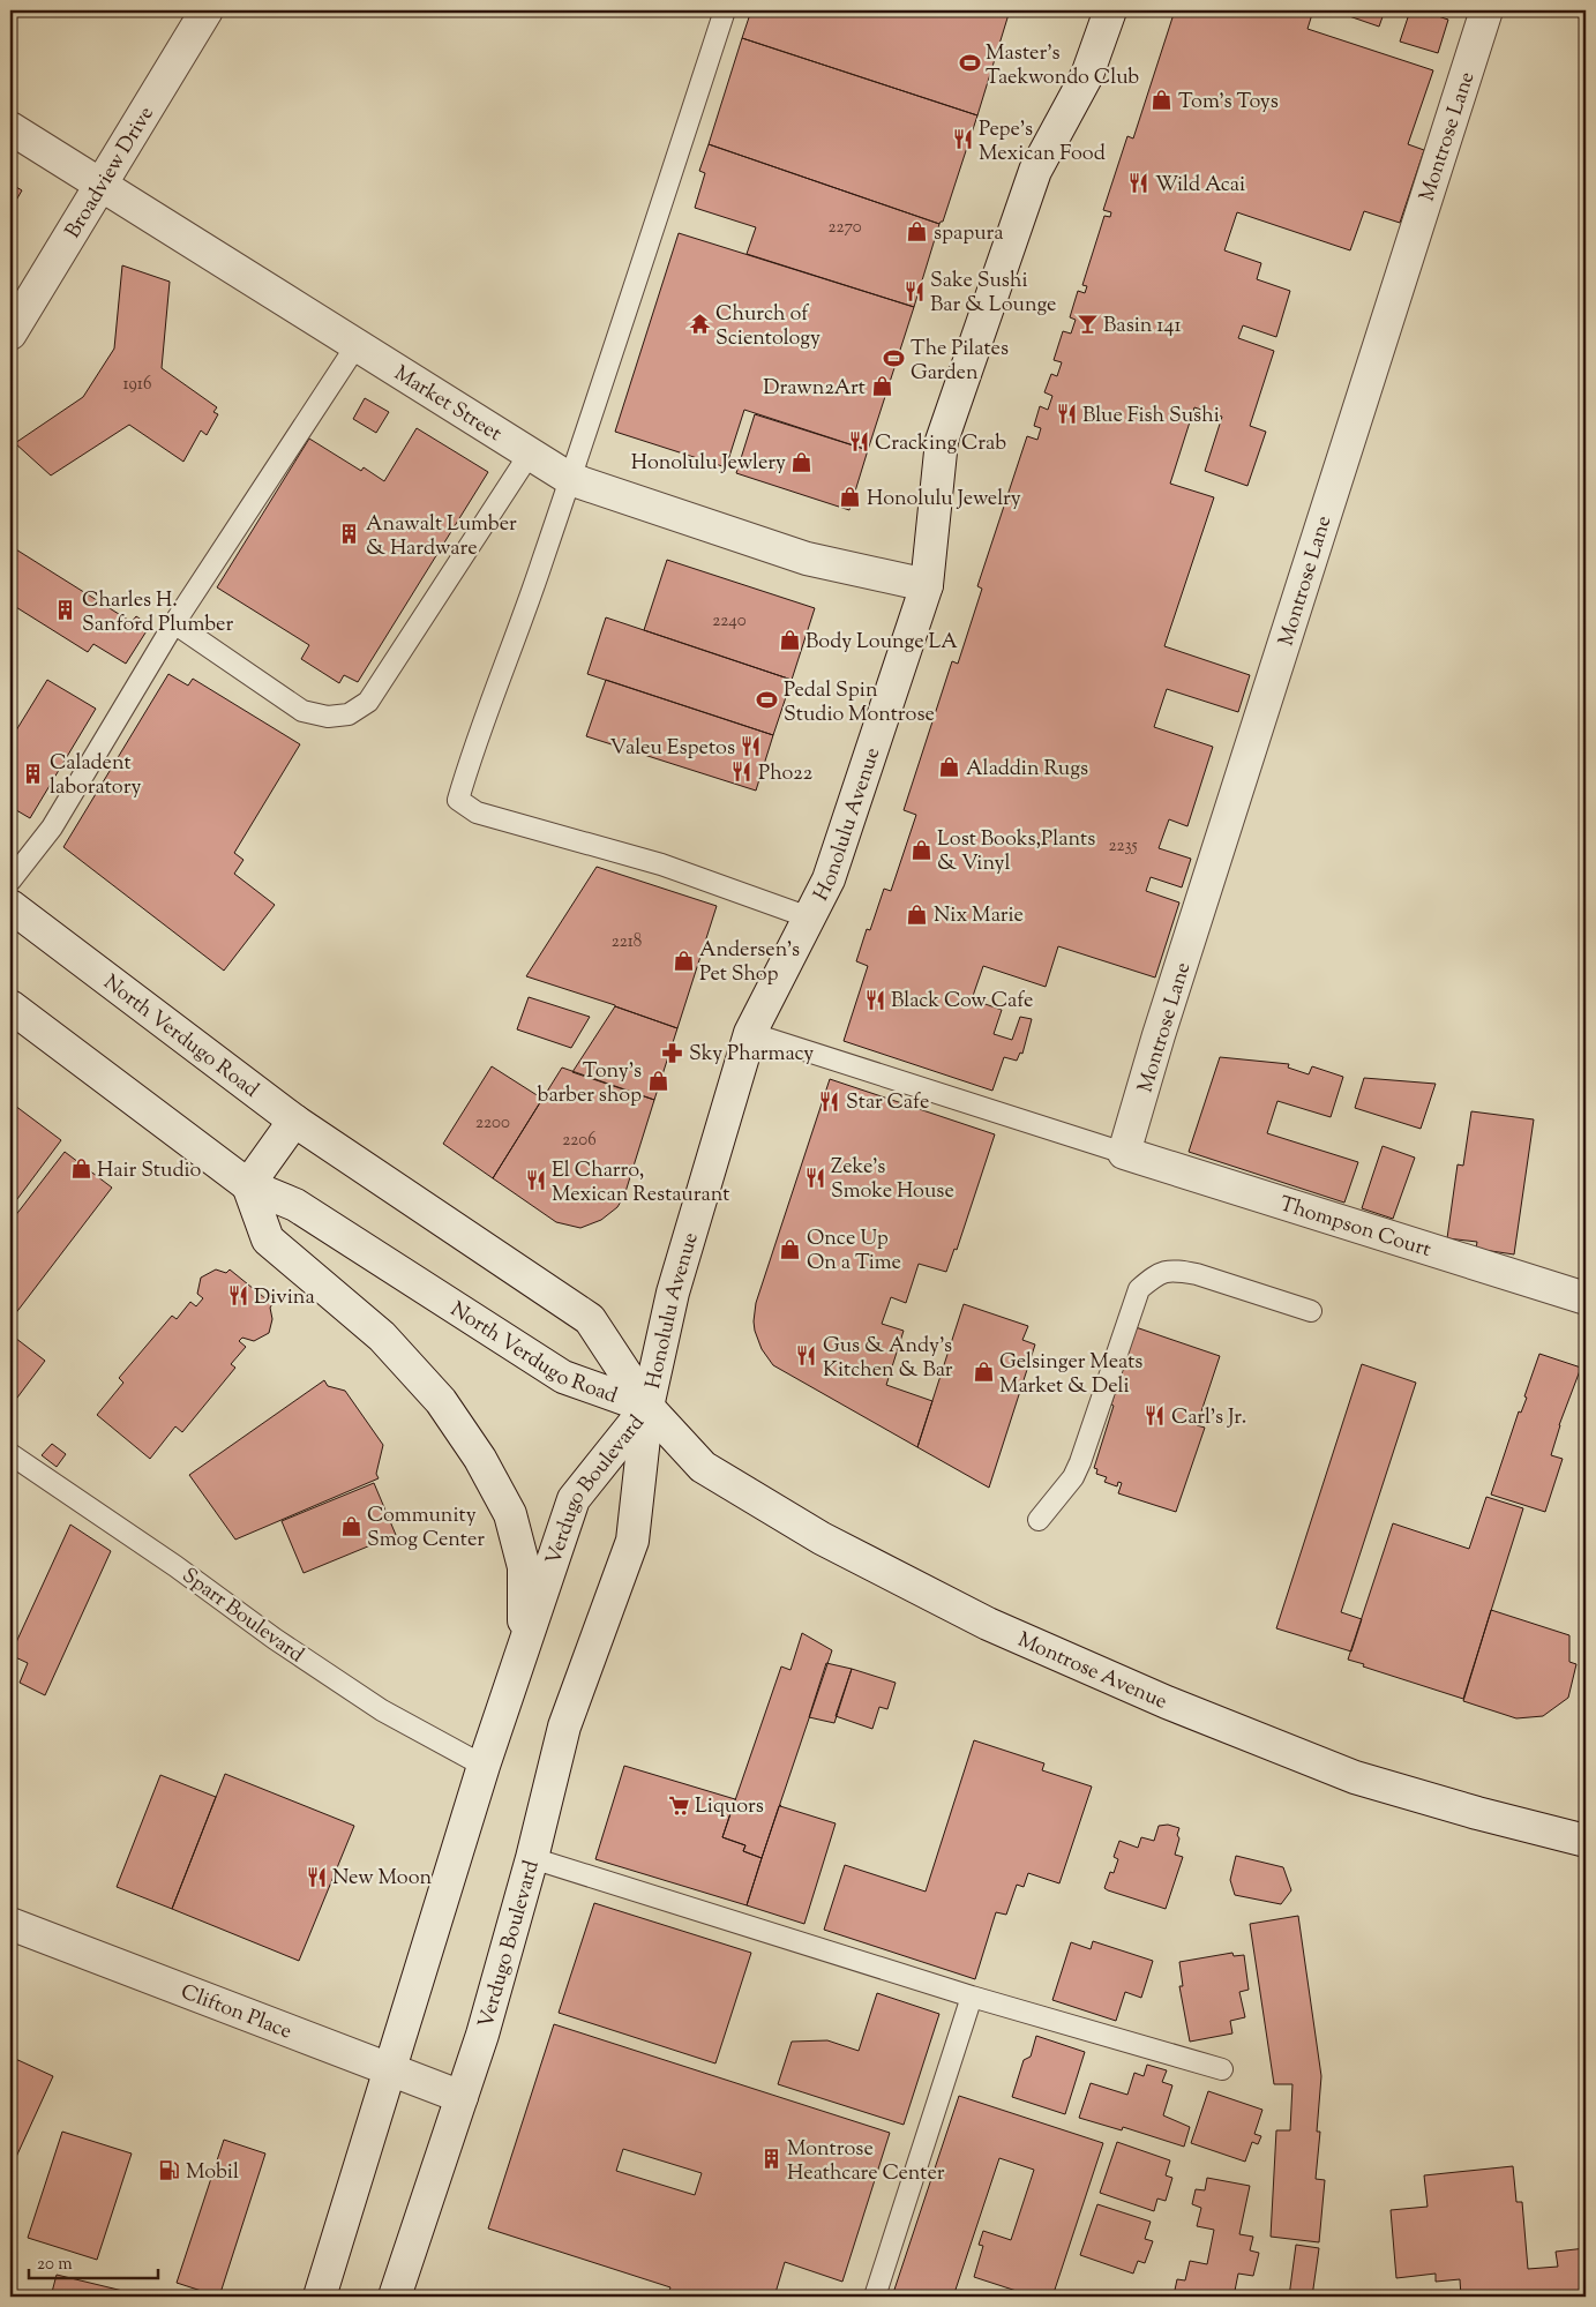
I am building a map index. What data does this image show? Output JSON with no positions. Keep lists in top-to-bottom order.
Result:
{
  "streets": {
    "street": [
      "Montrose Lane",
      "Broadview Drive",
      "Market Street",
      "Honolulu Avenue",
      "North Verdugo Road",
      "Thompson Court",
      "Verdugo Boulevard",
      "Montrose Avenue",
      "Clifton Place"
    ],
    "lane": ["Sparr Boulevard"]
  },
  "crossings": [
    ["Montrose Lane", "Thompson Court"],
    ["Broadview Drive", "Market Street"],
    ["Market Street", "Honolulu Avenue"],
    ["Honolulu Avenue", "North Verdugo Road"],
    ["Honolulu Avenue", "Verdugo Boulevard"],
    ["Honolulu Avenue", "Montrose Avenue"],
    ["North Verdugo Road", "Verdugo Boulevard"],
    ["North Verdugo Road", "Montrose Avenue"],
    ["Verdugo Boulevard", "Sparr Boulevard"],
    ["Verdugo Boulevard", "Montrose Avenue"],
    ["Verdugo Boulevard", "Clifton Place"]
  ],
  "places": {
    "sports": ["Master's Taekwondo Club", "The Pilates Garden", "Pedal Spin Studio Montrose"],
    "shop": [
      "Tom's Toys",
      "spapura",
      "Drawn2Art",
      "Honolulu Jewlery",
      "Honolulu Jewelry",
      "Body Lounge LA",
      "Aladdin Rugs",
      "Lost Books,Plants & Vinyl",
      "Nix Marie",
      "Andersen's Pet Shop",
      "Tony's barber shop",
      "Hair Studio",
      "Once Up On a Time",
      "Gelsinger Meats Market & Deli",
      "Community Smog Center"
    ],
    "restaurant": [
      "Pepe's Mexican Food",
      "Wild Acai",
      "Sake Sushi Bar & Lounge",
      "Blue Fish Sushi",
      "Cracking Crab",
      "Valeu Espetos",
      "Pho22",
      "Black Cow Cafe",
      "Star Cafe",
      "Zeke's Smoke House",
      "El Charro, Mexican Restaurant",
      "Divina",
      "Gus & Andy's Kitchen & Bar",
      "Carl's Jr.",
      "New Moon"
    ],
    "temple": ["Church of Scientology"],
    "bar": ["Basin 141"],
    "building": [
      "Anawalt Lumber & Hardware",
      "Charles H. Sanford Plumber",
      "Caladent laboratory",
      "Montrose Heathcare Center"
    ],
    "pharmacy": ["Sky Pharmacy"],
    "supermarket": ["Liquors"],
    "fuel station": ["Mobil"]
  },
  "house_numbers": [
    "2270",
    "1916",
    "2240",
    "2235",
    "2218",
    "2200",
    "2206"
  ],
  "scale_bar": "20 m"
}
